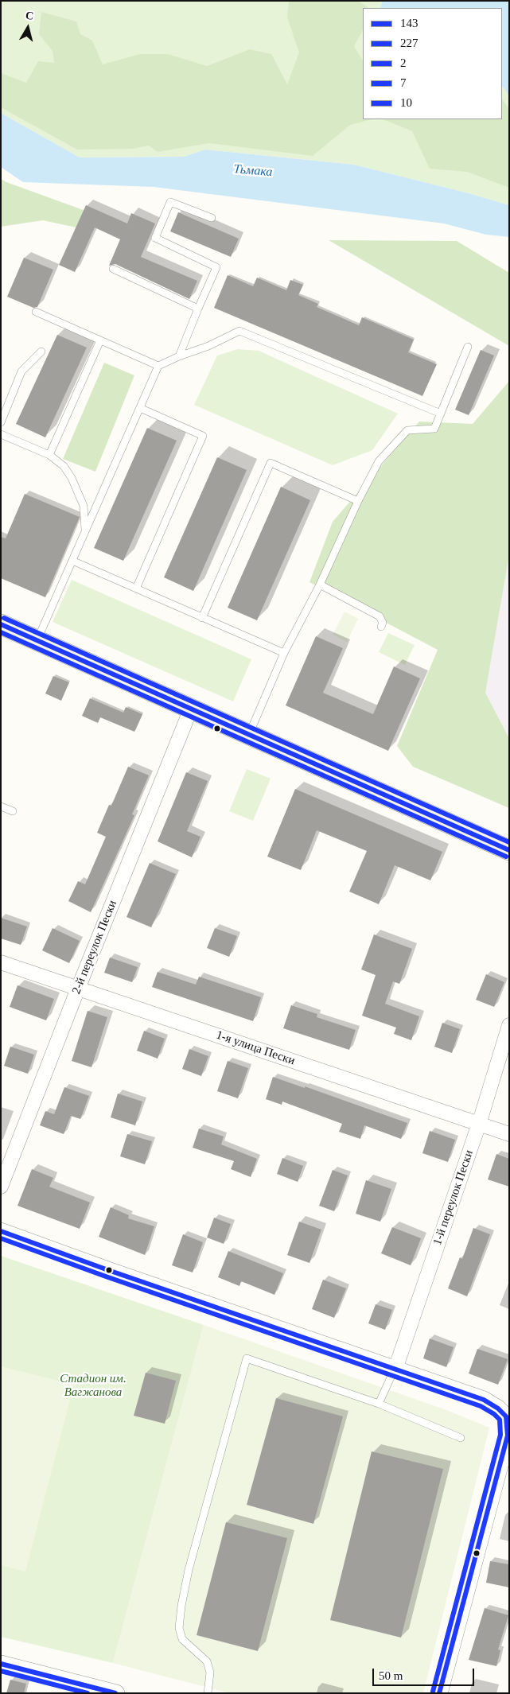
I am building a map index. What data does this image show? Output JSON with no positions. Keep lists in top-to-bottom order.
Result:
{
  "streets": {
    "street": ["2-й переулок Пески", "1-я улица Пески", "1-й переулок Пески"]
  },
  "crossings": [
    ["2-й переулок Пески", "1-я улица Пески"],
    ["1-я улица Пески", "1-й переулок Пески"]
  ],
  "water": ["Тьмака"],
  "parks": ["Стадион им. Вагжанова"],
  "lines": [
    "transit line 2",
    "transit line 143",
    "transit line 227",
    "transit line 7",
    "transit line 10"
  ],
  "legend": [
    "143",
    "227",
    "2",
    "7",
    "10"
  ],
  "scale_bar": "50 m",
  "north": "top"
}
